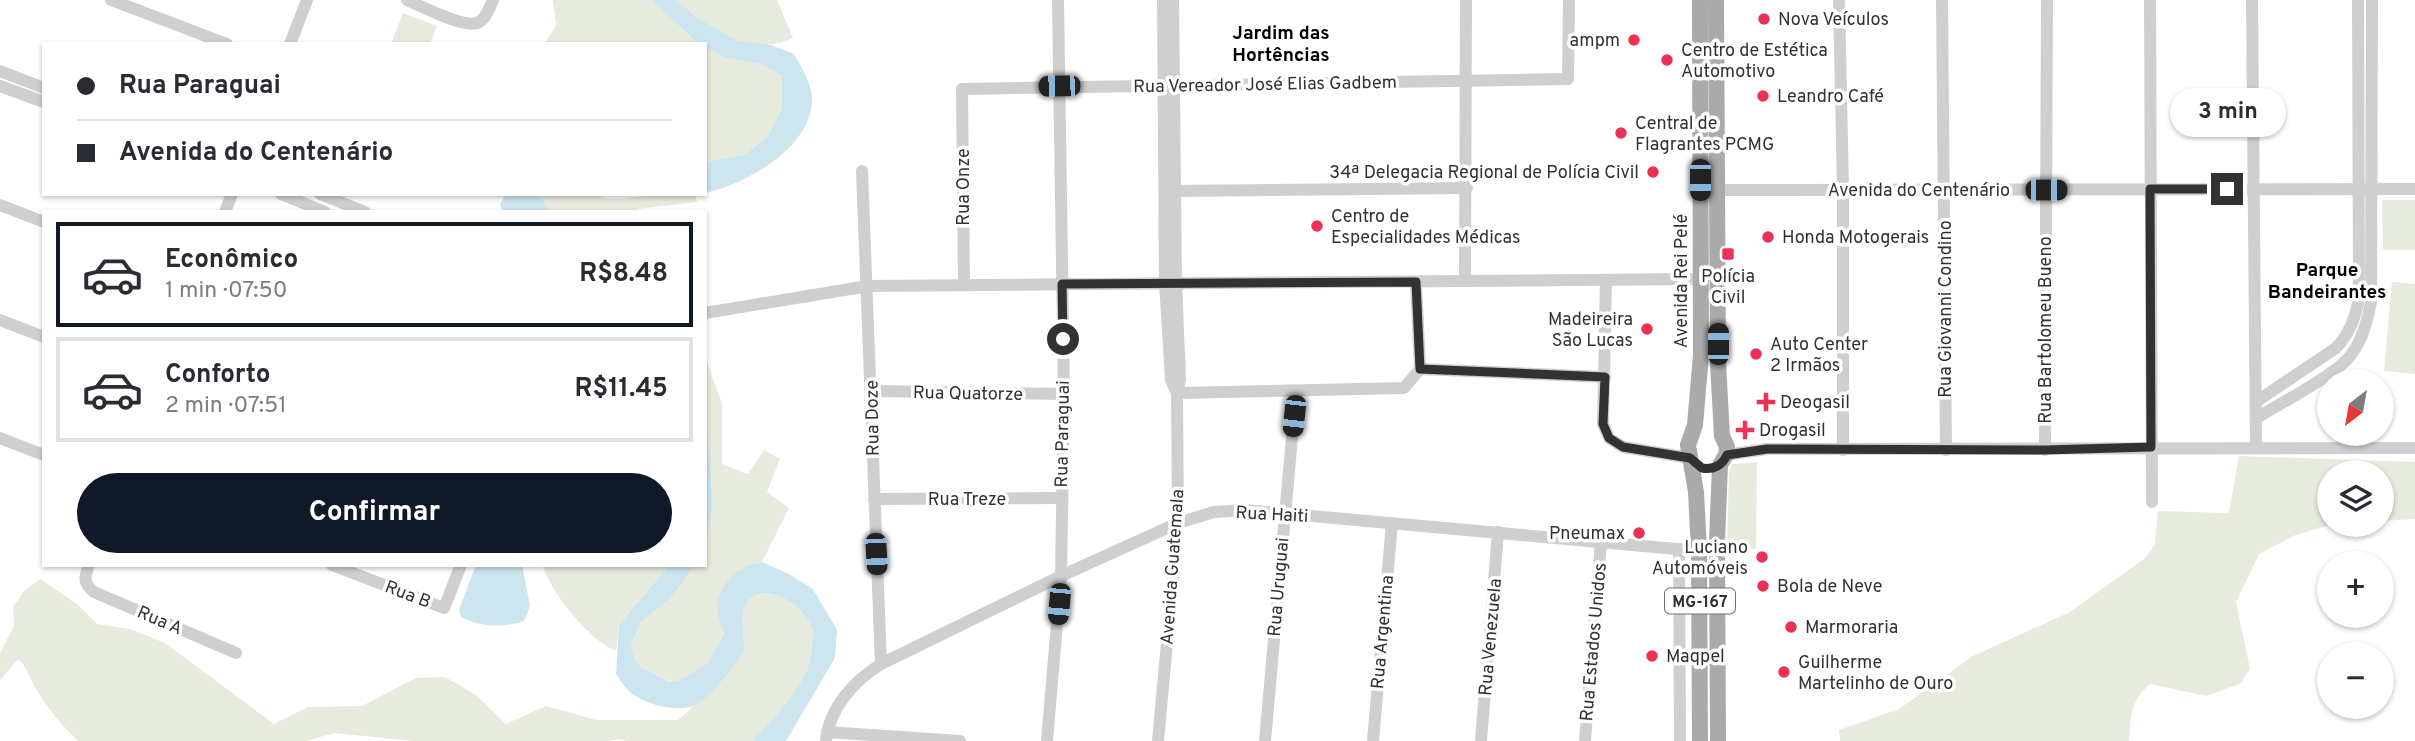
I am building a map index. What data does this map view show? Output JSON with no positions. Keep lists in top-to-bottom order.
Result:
{
  "streets": {
    "main road": ["Avenida Rei Pelé", "MG-167"],
    "street": [
      "Rua Vereador José Elias Gadbem",
      "Rua Onze",
      "Avenida do Centenário",
      "Rua Giovanni Condino",
      "Rua Bartolomeu Bueno",
      "Rua Quatorze",
      "Rua Doze",
      "Rua Paraguai",
      "Rua Treze",
      "Rua Haiti",
      "Avenida Guatemala",
      "Rua Uruguai",
      "Rua B",
      "Rua A",
      "Rua Argentina",
      "Rua Venezuela",
      "Rua Estados Unidos"
    ]
  },
  "crossings": [
    ["Rua Vereador José Elias Gadbem", "Rua Onze"],
    ["Rua Vereador José Elias Gadbem", "Rua Paraguai"],
    ["Rua Vereador José Elias Gadbem", "Avenida Guatemala"],
    ["Avenida do Centenário", "Avenida Rei Pelé"],
    ["Avenida do Centenário", "Rua Giovanni Condino"],
    ["Avenida do Centenário", "Rua Bartolomeu Bueno"],
    ["Avenida Rei Pelé", "Rua Haiti"],
    ["Rua Quatorze", "Rua Doze"],
    ["Rua Quatorze", "Rua Paraguai"],
    ["Rua Doze", "Rua Treze"],
    ["Rua Doze", "Rua Haiti"],
    ["Rua Paraguai", "Rua Treze"],
    ["Rua Paraguai", "Rua Haiti"],
    ["Rua Haiti", "Avenida Guatemala"],
    ["Rua Haiti", "Rua Uruguai"],
    ["Rua Haiti", "Rua Argentina"],
    ["Rua Haiti", "Rua Venezuela"],
    ["Rua Haiti", "Rua Estados Unidos"]
  ],
  "districts": ["Jardim das Hortências", "Parque Bandeirantes"],
  "places": {
    "other": [
      "Nova Veículos",
      "ampm",
      "Centro de Estética Automotivo",
      "Leandro Café",
      "Central de Flagrantes PCMG",
      "34ª Delegacia Regional de Polícia Civil",
      "Centro de Especialidades Médicas",
      "Honda Motogerais",
      "Madeireira São Lucas",
      "Auto Center 2 Irmãos",
      "Pneumax",
      "Luciano Automóveis",
      "Bola de Neve",
      "Marmoraria",
      "Maqpel",
      "Guilherme Martelinho de Ouro"
    ],
    "transit": ["Polícia Civil"],
    "health": ["Deogasil", "Drogasil"]
  },
  "north": "bottom left",
  "page": {
    "banner": ["Rua Paraguai", "Avenida do Centenário"],
    "bubble": "3 min",
    "list": [
      {
        "name": "Econômico",
        "note": "1 min · 07:50",
        "value": "R$8.48"
      },
      {
        "name": "Conforto",
        "note": "2 min · 07:51",
        "value": "R$11.45"
      }
    ],
    "map_buttons": ["+", "−"],
    "buttons": "Confirmar"
  }
}
